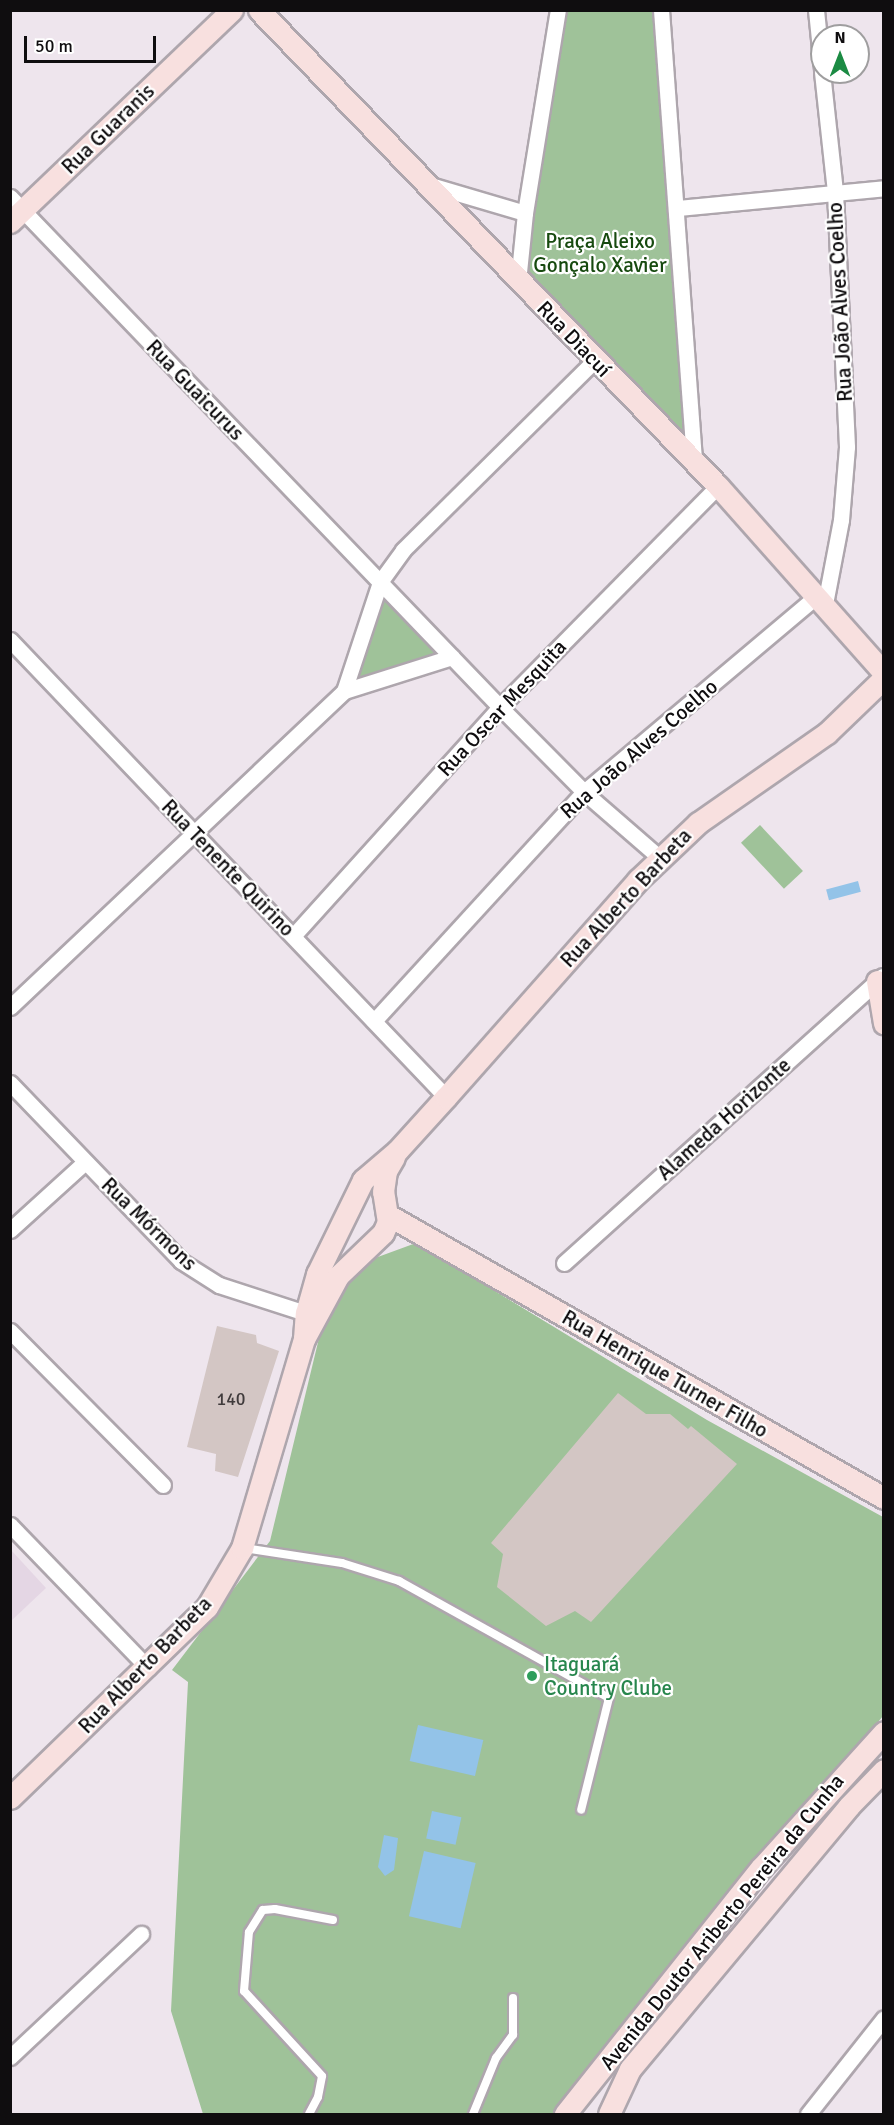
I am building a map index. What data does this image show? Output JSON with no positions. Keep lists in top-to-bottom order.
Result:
{
  "streets": {
    "main road": [
      "Rua Guaranis",
      "Rua Diacuí",
      "Rua Alberto Barbeta",
      "Rua Henrique Turner Filho",
      "Avenida Doutor Ariberto Pereira da Cunha"
    ],
    "street": [
      "Rua João Alves Coelho",
      "Rua Guaicurus",
      "Rua Oscar Mesquita",
      "Rua Tenente Quirino",
      "Alameda Horizonte",
      "Rua Mórmons"
    ]
  },
  "crossings": [
    ["Rua Guaranis", "Rua Guaicurus"],
    ["Rua João Alves Coelho", "Rua Diacuí"],
    ["Rua João Alves Coelho", "Rua Guaicurus"],
    ["Rua João Alves Coelho", "Rua Tenente Quirino"],
    ["Rua Diacuí", "Rua Oscar Mesquita"],
    ["Rua Guaicurus", "Rua Oscar Mesquita"],
    ["Rua Guaicurus", "Rua Alberto Barbeta"],
    ["Rua Oscar Mesquita", "Rua Tenente Quirino"],
    ["Rua Tenente Quirino", "Rua Alberto Barbeta"],
    ["Rua Alberto Barbeta", "Rua Mórmons"]
  ],
  "parks": ["Praça Aleixo Gonçalo Xavier"],
  "places": ["Itaguará Country Clube"],
  "house_numbers": ["140"],
  "scale_bar": "50 m",
  "north": "top"
}
